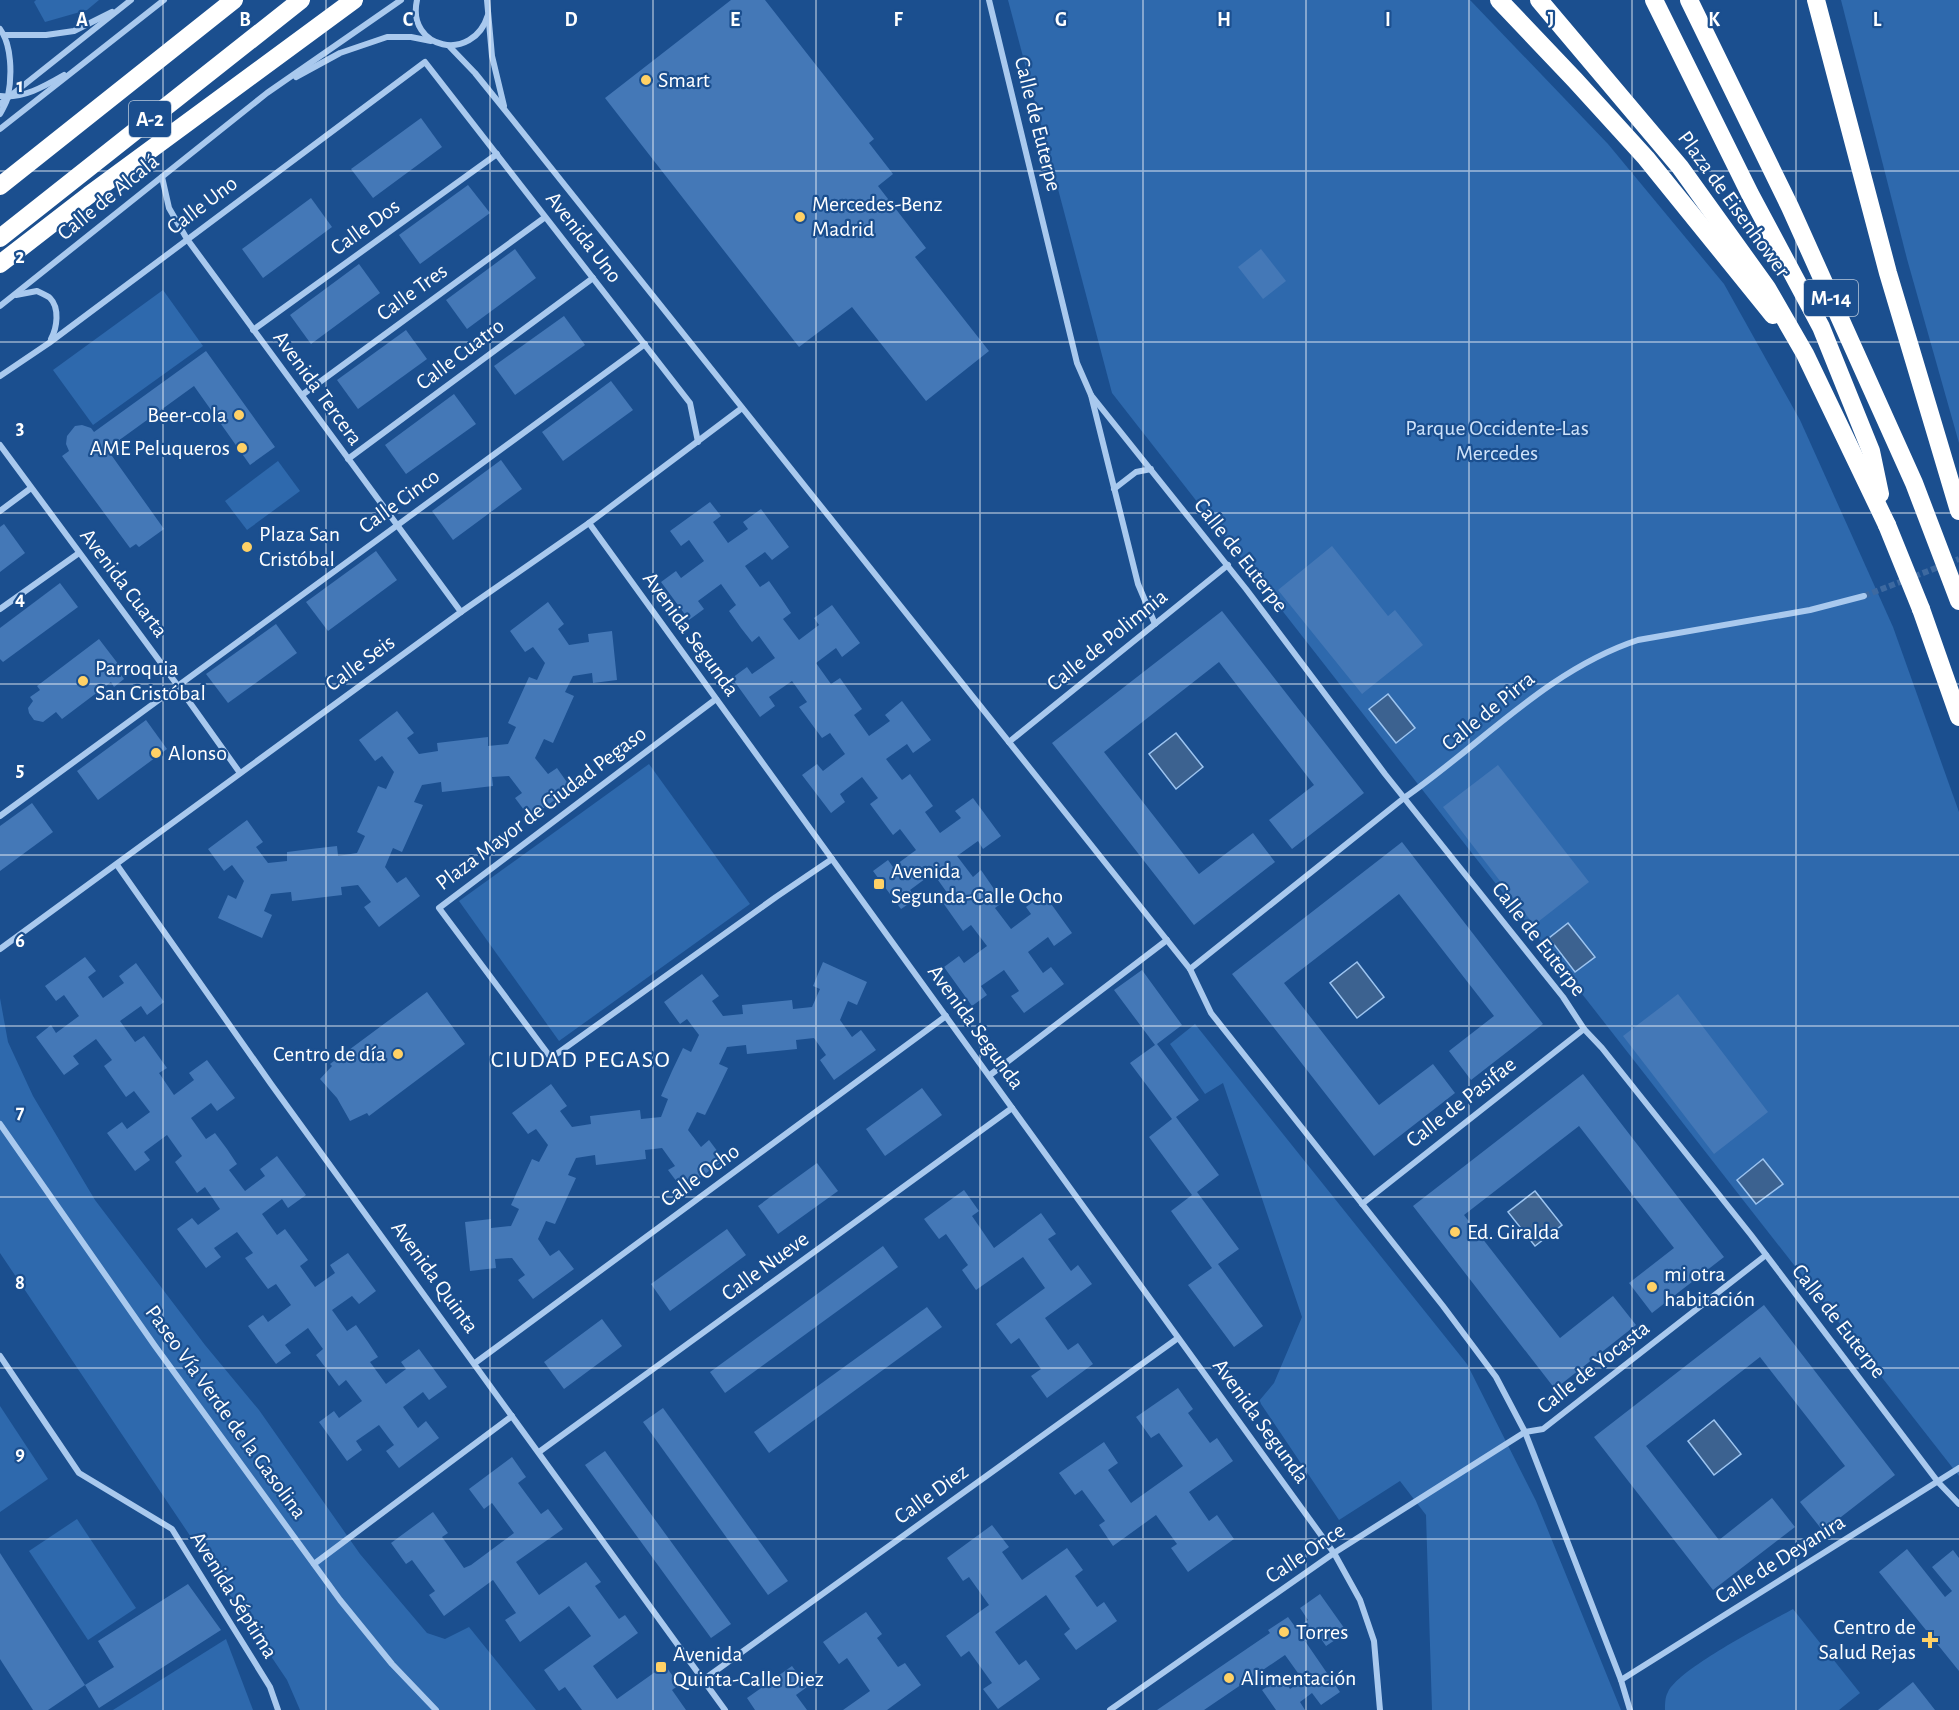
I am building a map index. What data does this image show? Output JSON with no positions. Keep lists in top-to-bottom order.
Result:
{
  "streets": {
    "highway": ["A-2", "Plaza de Eisenhower", "M-14"],
    "street": [
      "Calle de Euterpe",
      "Calle de Alcalá",
      "Calle Uno",
      "Calle Dos",
      "Avenida Uno",
      "Calle Tres",
      "Calle Cuatro",
      "Avenida Tercera",
      "Calle Cinco",
      "Avenida Cuarta",
      "Avenida Segunda",
      "Calle de Polimnia",
      "Calle Seis",
      "Calle de Pirra",
      "Plaza Mayor de Ciudad Pegaso",
      "Calle de Pasifae",
      "Calle Ocho",
      "Calle Nueve",
      "Avenida Quinta",
      "Calle de Yocasta",
      "Paseo Vía Verde de la Gasolina",
      "Calle Diez",
      "Calle Once",
      "Calle de Deyanira",
      "Avenida Séptima"
    ]
  },
  "crossings": [
    ["Calle de Euterpe", "Calle de Polimnia"],
    ["Calle de Euterpe", "Calle de Pirra"],
    ["Calle de Euterpe", "Calle de Pasifae"],
    ["Calle de Euterpe", "Calle de Yocasta"],
    ["Calle de Euterpe", "Calle de Deyanira"],
    ["Calle de Alcalá", "Avenida Tercera"],
    ["Plaza de Eisenhower", "M-14"],
    ["Calle Uno", "Avenida Uno"],
    ["Calle Uno", "Avenida Tercera"],
    ["Calle Dos", "Avenida Uno"],
    ["Calle Dos", "Avenida Tercera"],
    ["Avenida Uno", "Calle Tres"],
    ["Avenida Uno", "Calle Cuatro"],
    ["Avenida Uno", "Calle Cinco"],
    ["Avenida Uno", "Calle Seis"],
    ["Calle Tres", "Avenida Tercera"],
    ["Calle Cuatro", "Avenida Tercera"],
    ["Avenida Tercera", "Calle Cinco"],
    ["Avenida Tercera", "Calle Seis"],
    ["Calle Cinco", "Avenida Cuarta"],
    ["Avenida Cuarta", "Calle Seis"],
    ["Avenida Segunda", "Calle Seis"],
    ["Avenida Segunda", "Plaza Mayor de Ciudad Pegaso"],
    ["Avenida Segunda", "Calle Ocho"],
    ["Avenida Segunda", "Calle Nueve"],
    ["Avenida Segunda", "Calle Diez"],
    ["Avenida Segunda", "Calle Once"],
    ["Calle Seis", "Avenida Quinta"],
    ["Calle Ocho", "Avenida Quinta"],
    ["Calle Nueve", "Avenida Quinta"],
    ["Avenida Quinta", "Calle Diez"],
    ["Calle de Yocasta", "Calle Once"]
  ],
  "districts": ["CIUDAD PEGASO"],
  "parks": ["Parque Occidente-Las Mercedes"],
  "places": {
    "other": [
      "Smart",
      "Mercedes-Benz Madrid",
      "Beer-cola",
      "AME Peluqueros",
      "Plaza San Cristóbal",
      "Parroquia San Cristóbal",
      "Alonso",
      "Centro de día",
      "Ed. Giralda",
      "mi otra habitación",
      "Torres",
      "Alimentación"
    ],
    "transit": ["Avenida Segunda-Calle Ocho", "Avenida Quinta-Calle Diez"],
    "health": ["Centro de Salud Rejas"]
  },
  "grid": {
    "columns": [
      "A",
      "B",
      "C",
      "D",
      "E",
      "F",
      "G",
      "H",
      "I",
      "J",
      "K",
      "L"
    ],
    "rows": [
      "1",
      "2",
      "3",
      "4",
      "5",
      "6",
      "7",
      "8",
      "9"
    ]
  }
}
